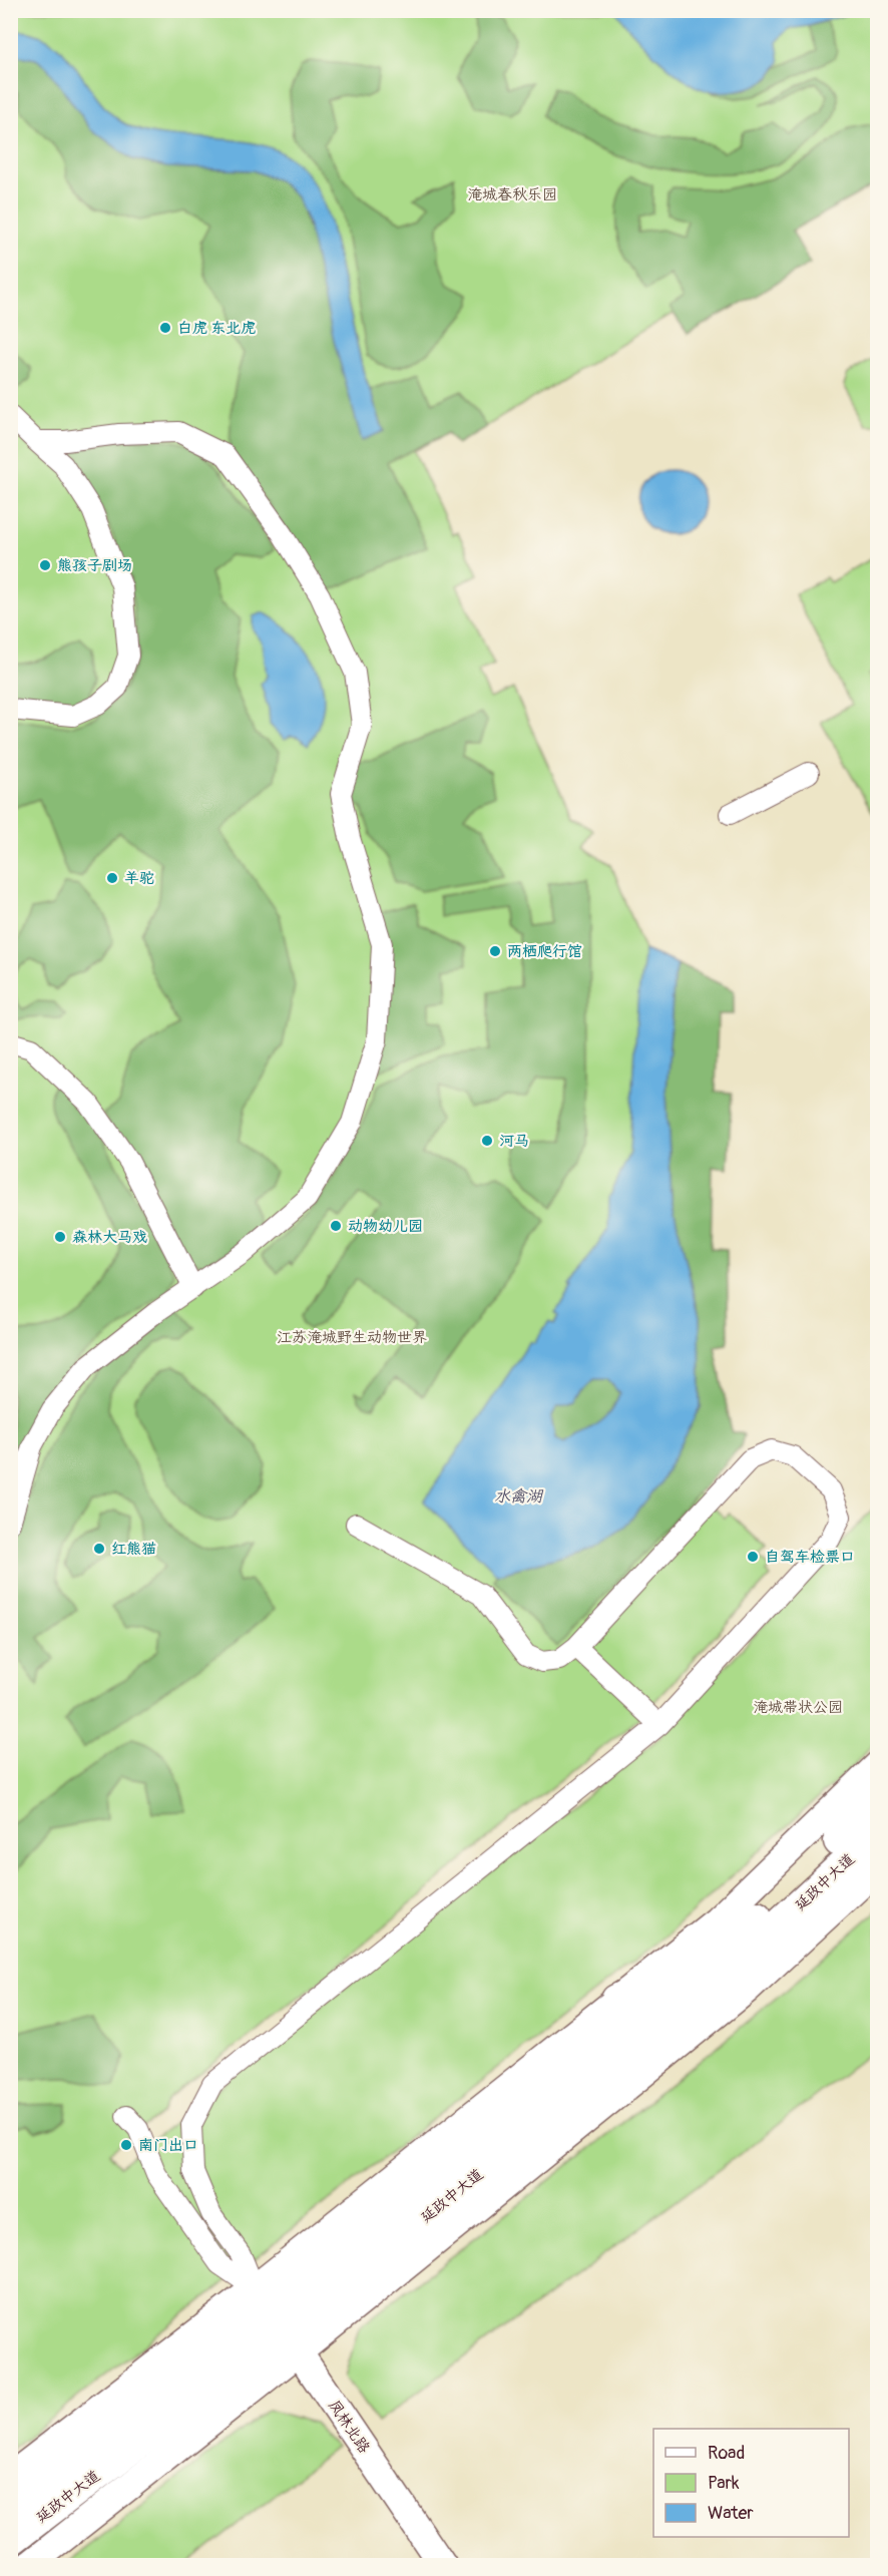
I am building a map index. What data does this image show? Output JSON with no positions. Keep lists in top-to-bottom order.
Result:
{
  "streets": {
    "main road": ["延政中大道"],
    "street": ["凤林北路"]
  },
  "crossings": [
    ["延政中大道", "凤林北路"]
  ],
  "water": ["水禽湖"],
  "parks": ["淹城春秋乐园", "江苏淹城野生动物世界", "淹城带状公园"],
  "places": [
    "白虎 东北虎",
    "熊孩子剧场",
    "羊驼",
    "两栖爬行馆",
    "河马",
    "动物幼儿园",
    "森林大马戏",
    "红熊猫",
    "自驾车检票口",
    "南门出口"
  ],
  "legend": ["Road", "Park", "Water"]
}
